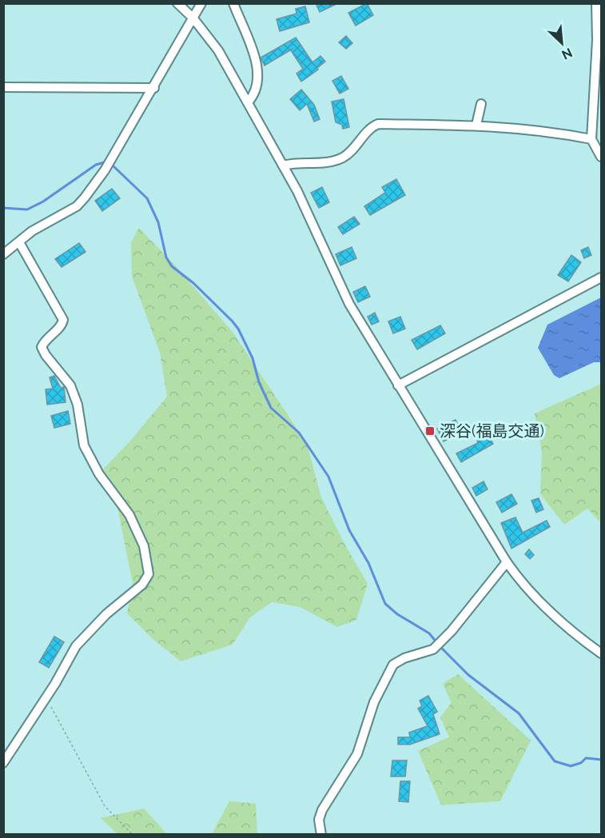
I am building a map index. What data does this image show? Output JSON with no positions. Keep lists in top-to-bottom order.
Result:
{
  "places": {
    "transit": ["深谷(福島交通)"]
  },
  "north": "bottom right"
}
